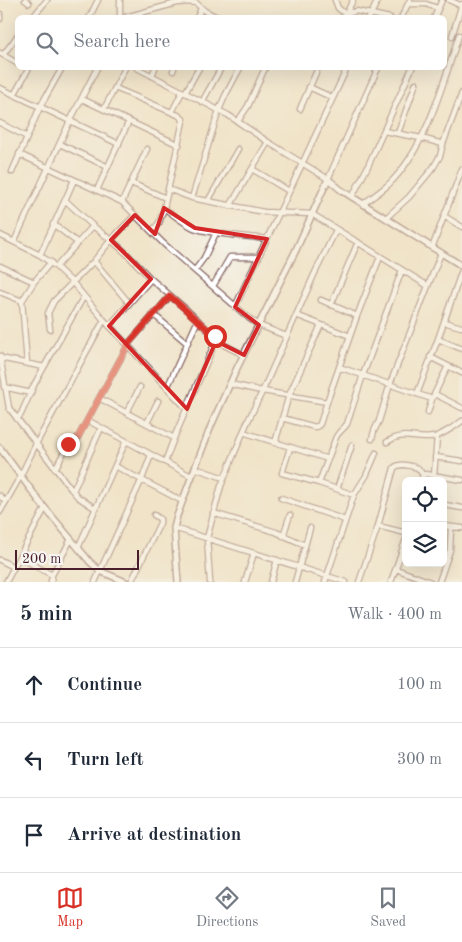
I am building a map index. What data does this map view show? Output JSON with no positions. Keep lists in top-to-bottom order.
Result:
{
  "scale_bar": "200 m",
  "page": {
    "search": "Search here",
    "scale": "200 m",
    "heading": ["5 min", "Walk · 400 m"],
    "list": [
      ["Continue", "100 m"],
      ["Turn left", "300 m"],
      "Arrive at destination"
    ],
    "nav": ["Map", "Directions", "Saved"]
  }
}
